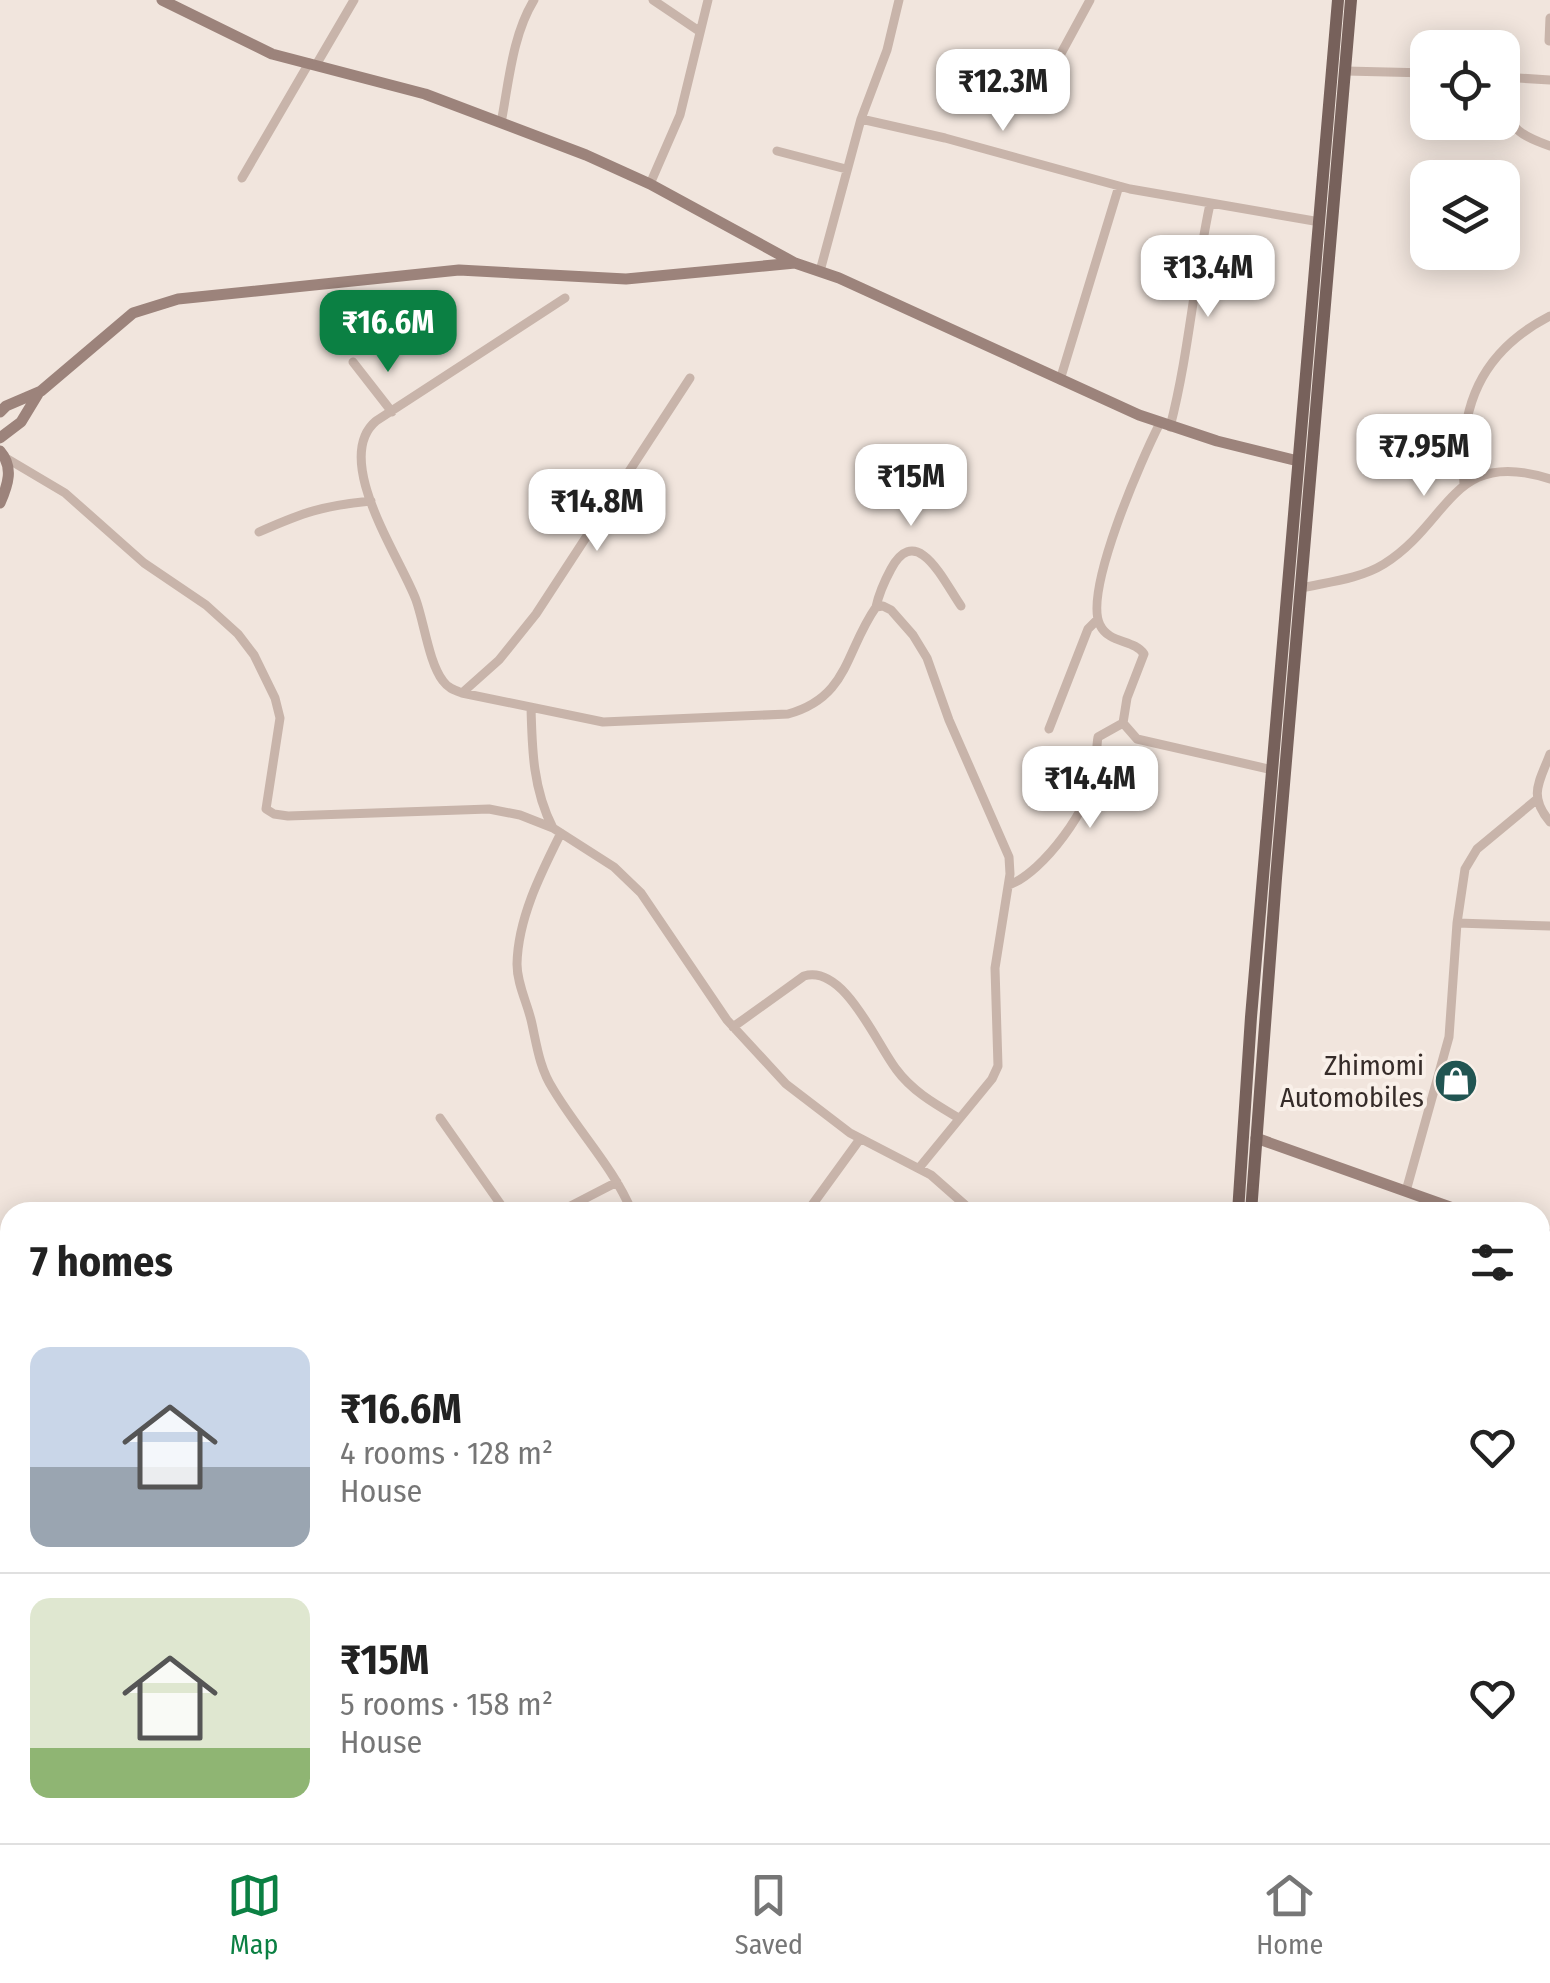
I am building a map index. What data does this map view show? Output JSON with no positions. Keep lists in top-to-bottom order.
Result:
{
  "places": {
    "shop": ["Zhimomi Automobiles"]
  },
  "page": {
    "price": [
      "₹12.3M",
      "₹13.4M",
      "₹16.6M",
      "₹7.95M",
      "₹15M",
      "₹14.8M",
      "₹14.4M"
    ],
    "heading": "7 homes",
    "list": [
      {
        "name": "₹16.6M",
        "note": "4 rooms · 128 m² · House"
      },
      {
        "name": "₹15M",
        "note": "5 rooms · 158 m² · House"
      }
    ],
    "tabs": ["Map", "Saved", "Home"]
  }
}
